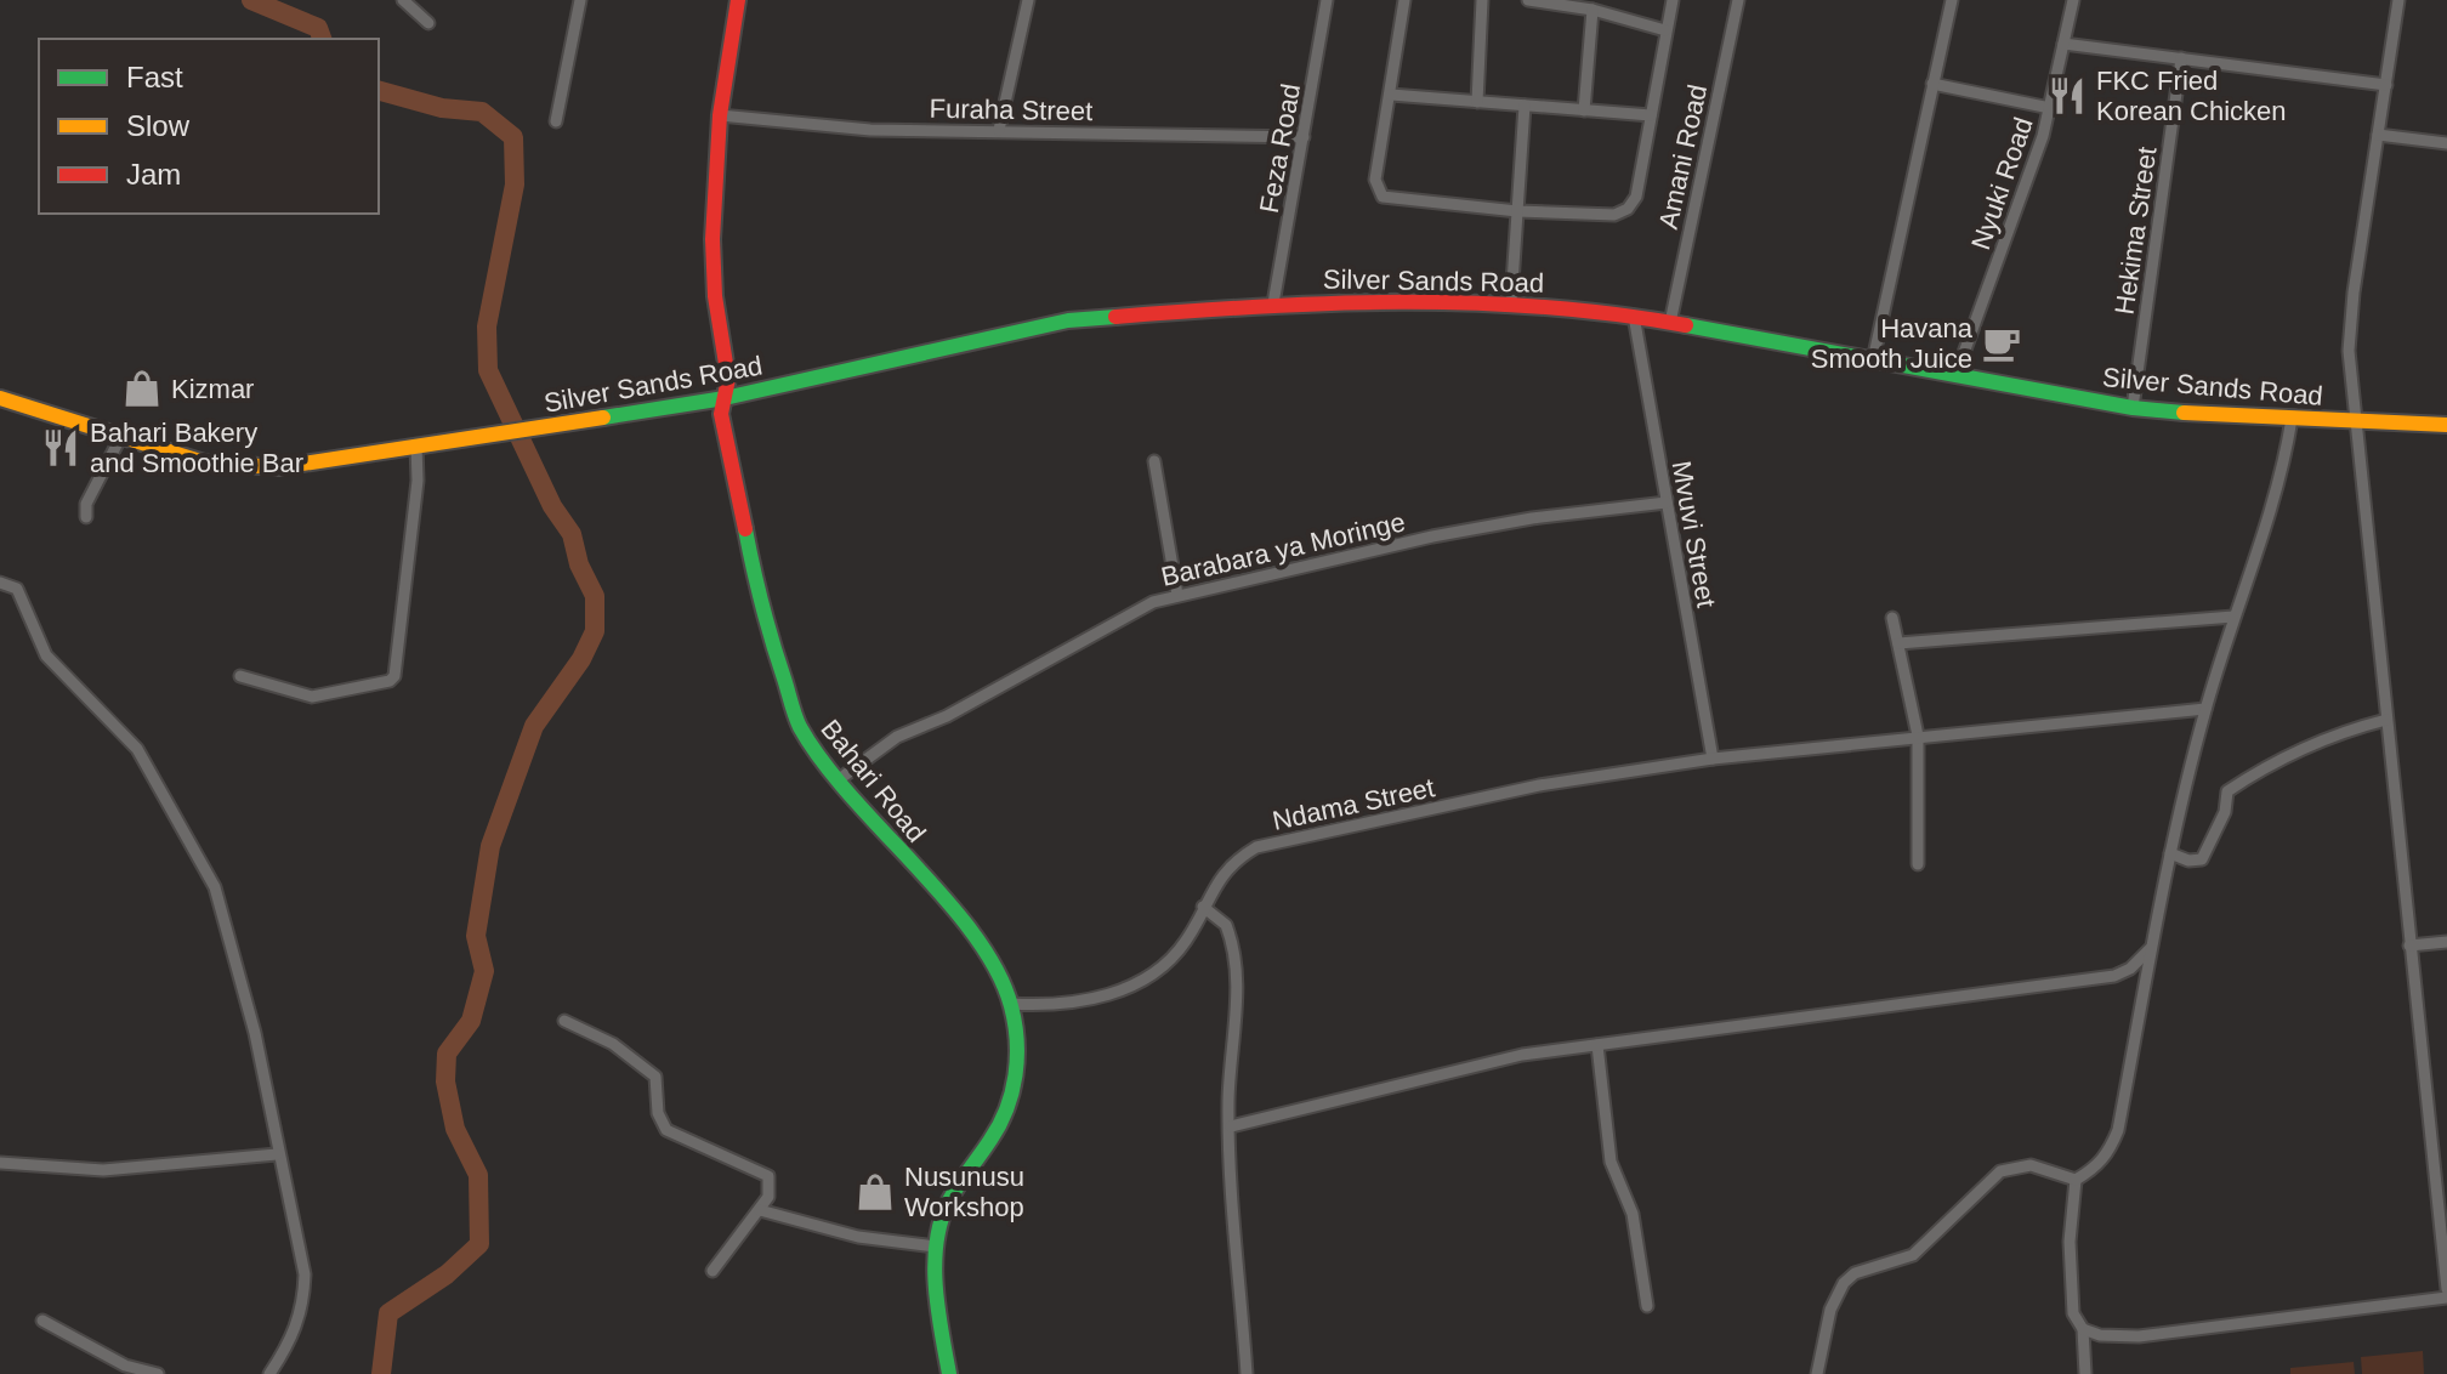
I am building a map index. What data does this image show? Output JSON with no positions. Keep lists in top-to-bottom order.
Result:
{
  "streets": {
    "street": [
      "Furaha Street",
      "Feza Road",
      "Amani Road",
      "Nyuki Road",
      "Hekima Street",
      "Silver Sands Road",
      "Mvuvi Street",
      "Barabara ya Moringe",
      "Bahari Road",
      "Ndama Street"
    ]
  },
  "crossings": [
    ["Furaha Street", "Feza Road"],
    ["Furaha Street", "Bahari Road"],
    ["Feza Road", "Silver Sands Road"],
    ["Amani Road", "Silver Sands Road"],
    ["Nyuki Road", "Silver Sands Road"],
    ["Hekima Street", "Silver Sands Road"],
    ["Silver Sands Road", "Mvuvi Street"],
    ["Silver Sands Road", "Bahari Road"],
    ["Mvuvi Street", "Barabara ya Moringe"],
    ["Mvuvi Street", "Ndama Street"],
    ["Barabara ya Moringe", "Bahari Road"],
    ["Bahari Road", "Ndama Street"]
  ],
  "places": {
    "restaurant": ["FKC Fried Korean Chicken", "Bahari Bakery and Smoothie Bar"],
    "cafe": ["Havana Smooth Juice"],
    "shop": ["Kizmar", "Nusunusu Workshop"]
  },
  "legend": ["Fast", "Slow", "Jam"]
}
